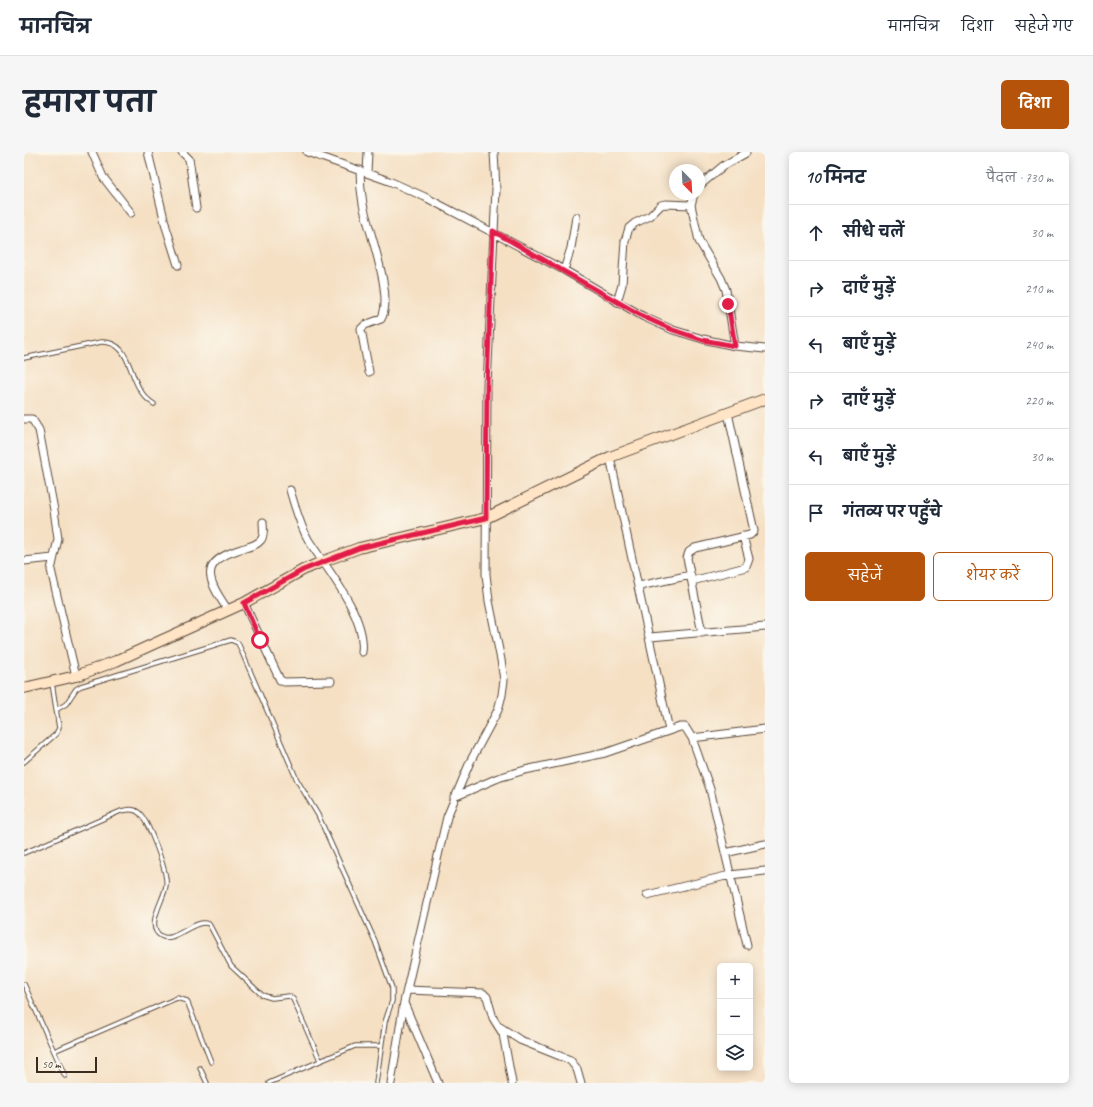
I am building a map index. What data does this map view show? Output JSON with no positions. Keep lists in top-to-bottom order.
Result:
{
  "scale_bar": "50 m",
  "north": "bottom right",
  "page": {
    "header": "मानचित्र",
    "nav": ["मानचित्र", "दिशा", "सहेजे गए"],
    "title": "हमारा पता",
    "buttons": [
      "दिशा",
      ["सहेजें", "शेयर करें"]
    ],
    "heading": ["10 मिनट", "पैदल · 730 m"],
    "list": [
      ["सीधे चलें", "30 m"],
      ["दाएँ मुड़ें", "210 m"],
      ["बाएँ मुड़ें", "240 m"],
      ["दाएँ मुड़ें", "220 m"],
      ["बाएँ मुड़ें", "30 m"],
      "गंतव्य पर पहुँचे"
    ],
    "map_buttons": ["+", "−"],
    "scale": "50 m"
  }
}
